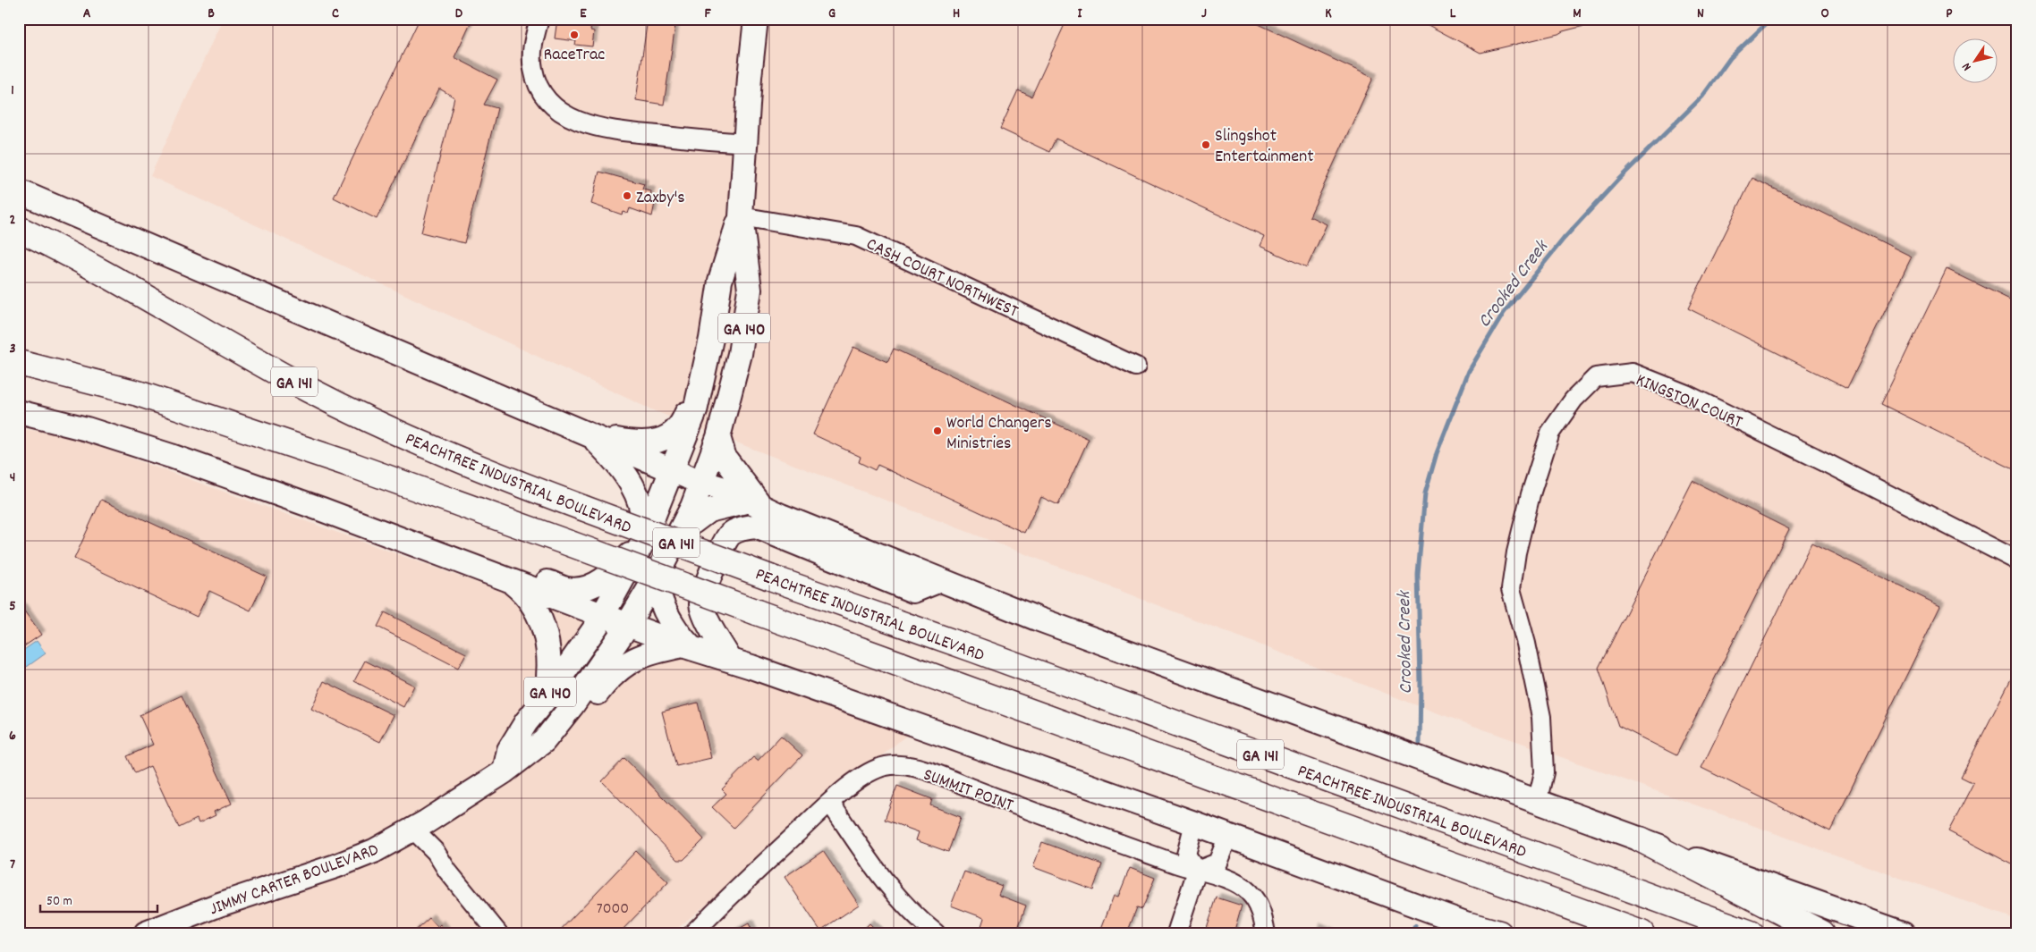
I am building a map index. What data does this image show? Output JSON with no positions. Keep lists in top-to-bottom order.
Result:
{
  "streets": {
    "highway": ["GA 141", "PEACHTREE INDUSTRIAL BOULEVARD"],
    "main road": ["GA 140", "JIMMY CARTER BOULEVARD"],
    "street": ["CASH COURT NORTHWEST", "KINGSTON COURT", "SUMMIT POINT"]
  },
  "crossings": [
    ["CASH COURT NORTHWEST", "GA 140"],
    ["GA 140", "JIMMY CARTER BOULEVARD"]
  ],
  "water": ["Crooked Creek"],
  "places": [
    "RaceTrac",
    "Slingshot Entertainment",
    "Zaxby's",
    "World Changers Ministries"
  ],
  "house_numbers": ["7000"],
  "scale_bar": "50 m",
  "north": "bottom left",
  "grid": {
    "columns": [
      "A",
      "B",
      "C",
      "D",
      "E",
      "F",
      "G",
      "H",
      "I",
      "J",
      "K",
      "L",
      "M",
      "N",
      "O",
      "P"
    ],
    "rows": [
      "1",
      "2",
      "3",
      "4",
      "5",
      "6",
      "7"
    ]
  }
}
